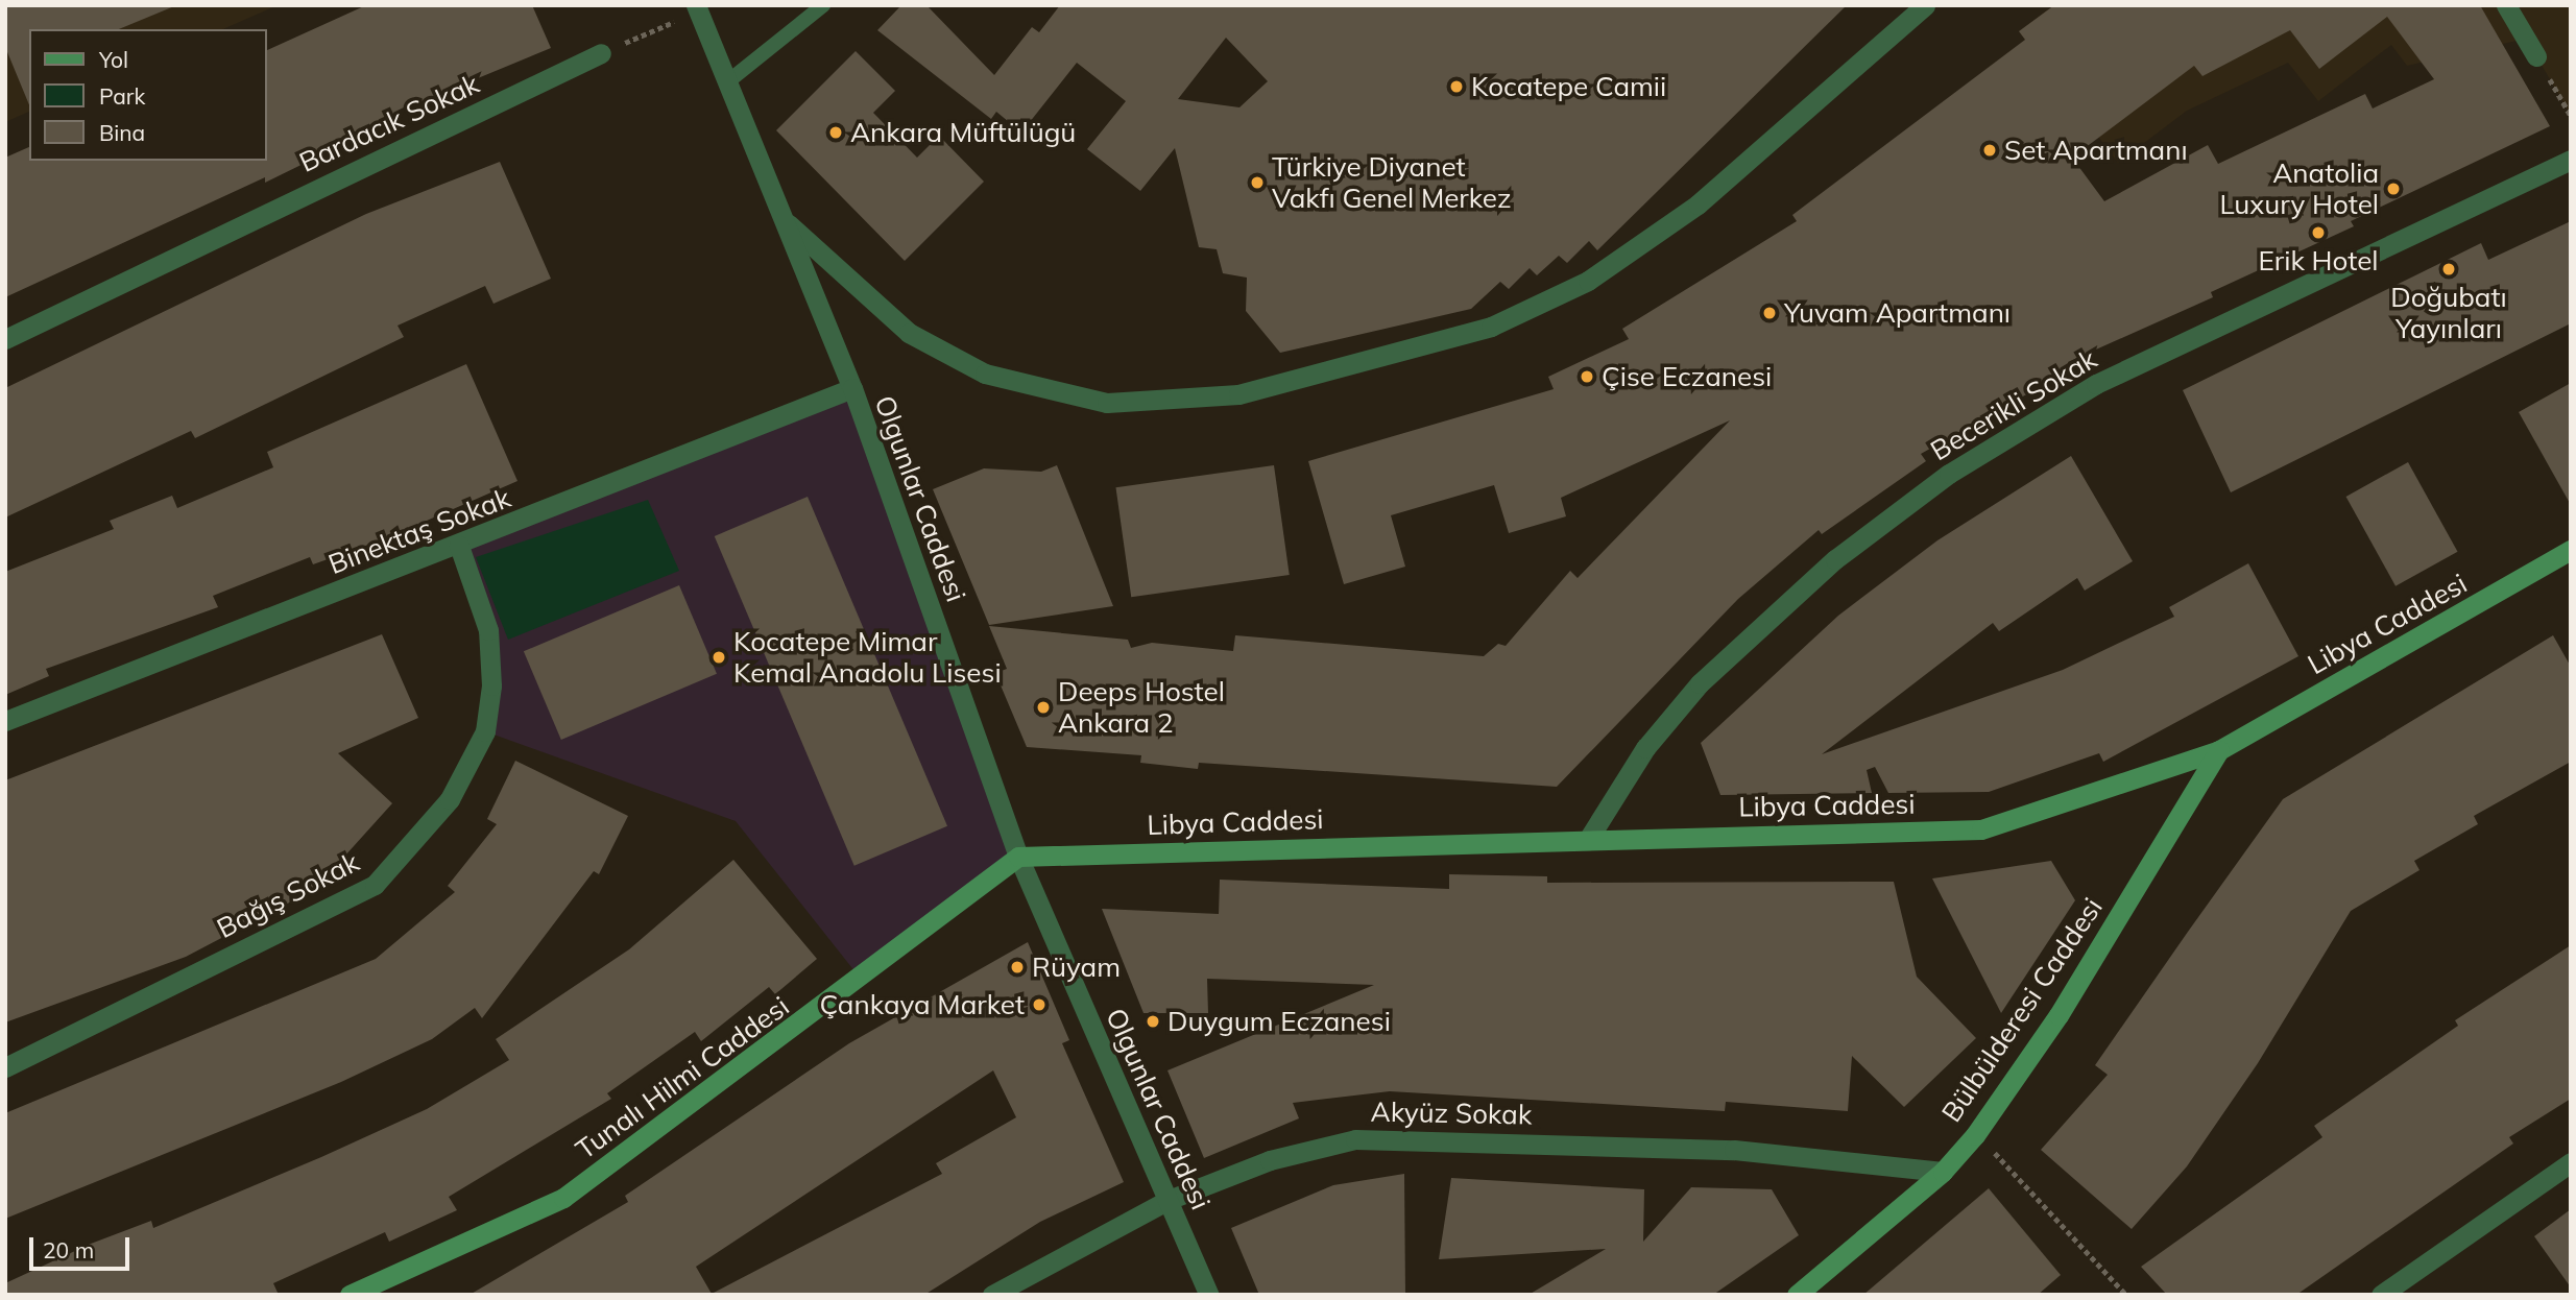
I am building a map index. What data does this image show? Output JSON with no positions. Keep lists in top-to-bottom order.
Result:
{
  "streets": {
    "main road": ["Libya Caddesi", "Bülbülderesi Caddesi", "Tunalı Hilmi Caddesi"],
    "street": [
      "Bardacık Sokak",
      "Becerikli Sokak",
      "Olgunlar Caddesi",
      "Binektaş Sokak",
      "Bağış Sokak",
      "Akyüz Sokak"
    ]
  },
  "crossings": [
    ["Becerikli Sokak", "Libya Caddesi"],
    ["Olgunlar Caddesi", "Binektaş Sokak"],
    ["Olgunlar Caddesi", "Libya Caddesi"],
    ["Olgunlar Caddesi", "Tunalı Hilmi Caddesi"],
    ["Olgunlar Caddesi", "Akyüz Sokak"],
    ["Binektaş Sokak", "Bağış Sokak"],
    ["Libya Caddesi", "Bülbülderesi Caddesi"],
    ["Libya Caddesi", "Tunalı Hilmi Caddesi"],
    ["Bülbülderesi Caddesi", "Akyüz Sokak"]
  ],
  "places": [
    "Kocatepe Camii",
    "Ankara Müftülügü",
    "Set Apartmanı",
    "Türkiye Diyanet Vakfı Genel Merkez",
    "Anatolia Luxury Hotel",
    "Erik Hotel",
    "Doğubatı Yayınları",
    "Yuvam Apartmanı",
    "Çise Eczanesi",
    "Kocatepe Mimar Kemal Anadolu Lisesi",
    "Deeps Hostel Ankara 2",
    "Rüyam",
    "Çankaya Market",
    "Duygum Eczanesi"
  ],
  "legend": ["Yol", "Park", "Bina"],
  "scale_bar": "20 m"
}
